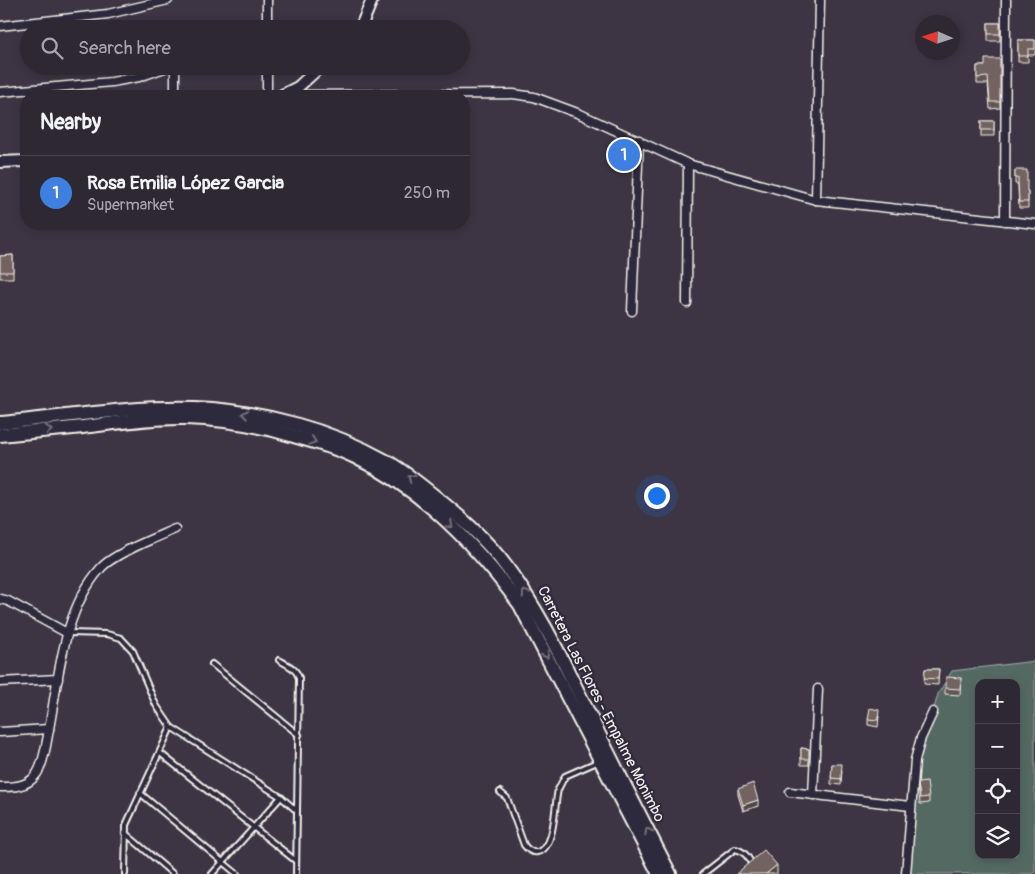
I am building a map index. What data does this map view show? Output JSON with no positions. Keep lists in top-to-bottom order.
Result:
{
  "streets": {
    "highway": ["Carretera Las Flores - Empalme Monimbo"]
  },
  "north": "left",
  "page": {
    "search": "Search here",
    "heading": "Nearby",
    "pins": "1",
    "list": [
      {
        "mark": "1",
        "name": "Rosa Emilia López Garcia",
        "note": "Supermarket",
        "value": "250 m"
      }
    ],
    "map_buttons": ["+", "−"]
  }
}
